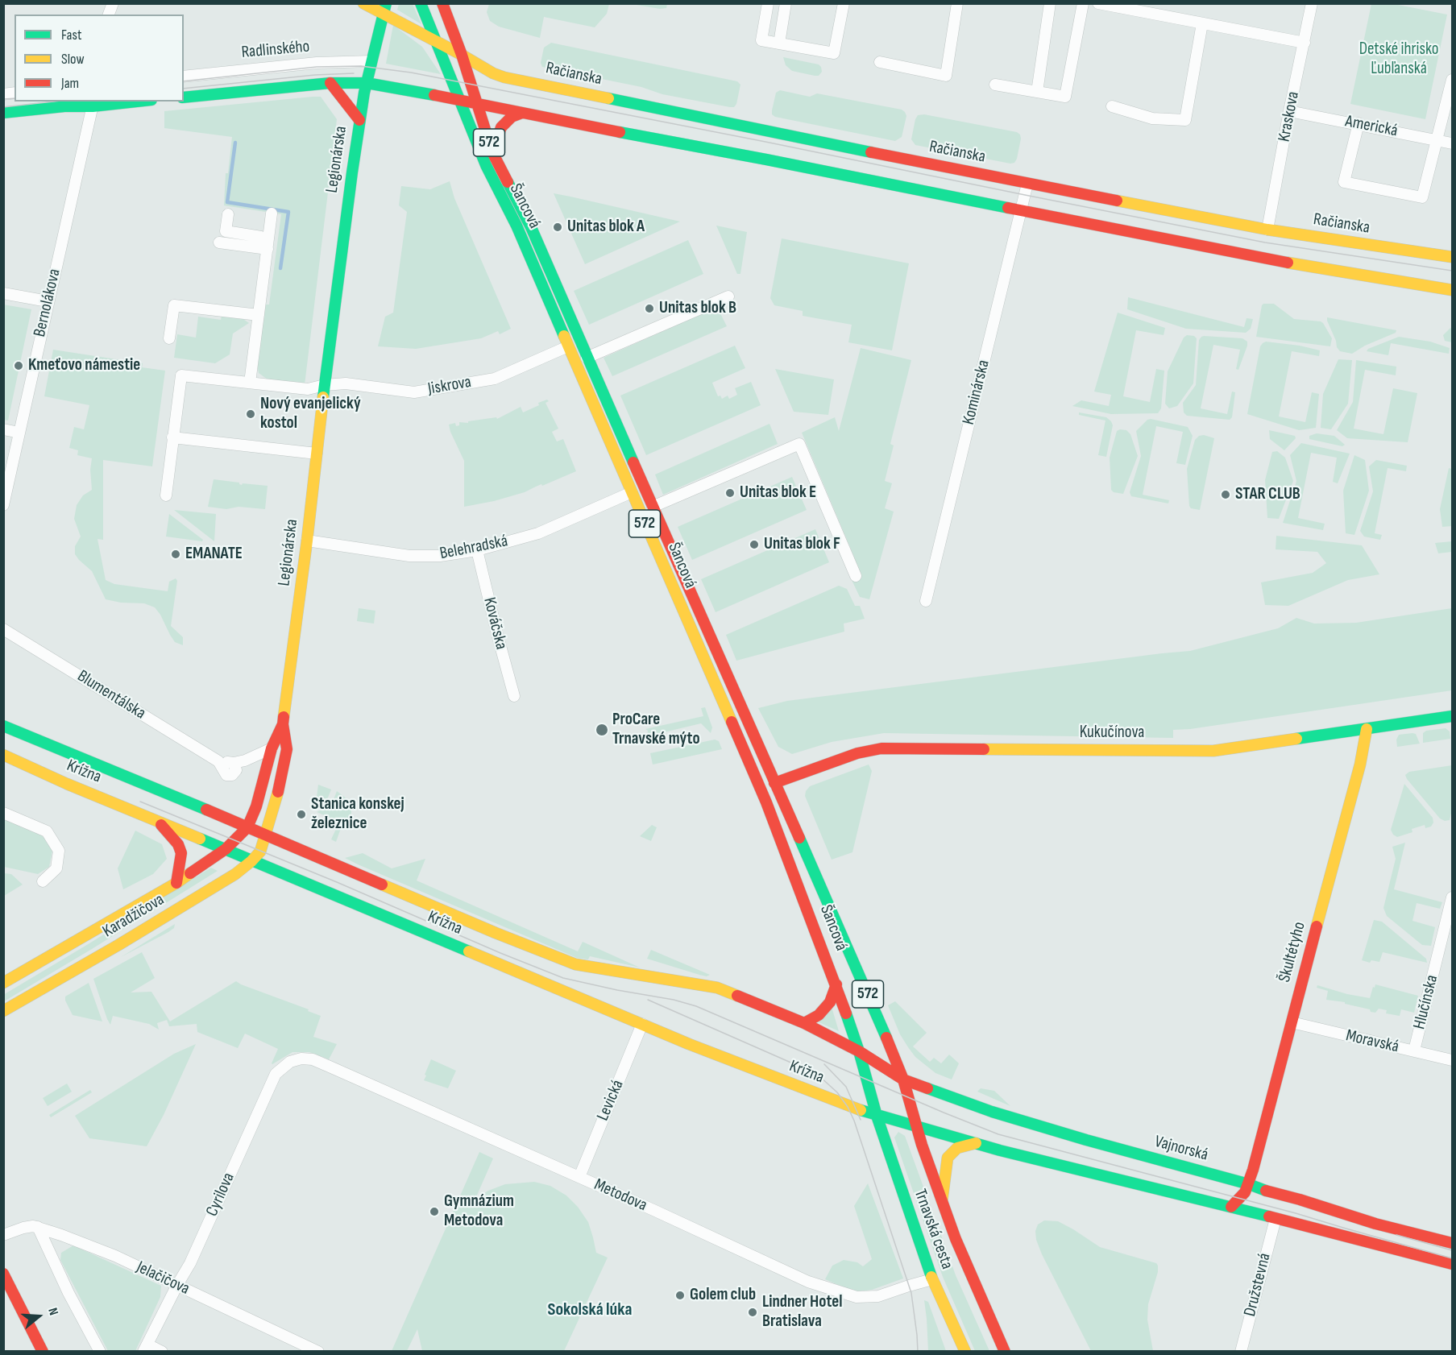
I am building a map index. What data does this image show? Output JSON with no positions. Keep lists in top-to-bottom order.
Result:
{
  "streets": {
    "main road": [
      "Račianska",
      "572",
      "Legionárska",
      "Šancová",
      "Kukučínova",
      "Krížna",
      "Karadžičova",
      "Škultétyho",
      "Vajnorská",
      "Trnavská cesta"
    ],
    "street": [
      "Radlinského",
      "Kraskova",
      "Americká",
      "Bernolákova",
      "Jiskrova",
      "Kominárska",
      "Belehradská",
      "Kováčska",
      "Blumentálska",
      "Hlučínska",
      "Moravská",
      "Levická",
      "Cyrilova",
      "Metodova",
      "Jelačičova",
      "Družstevná"
    ]
  },
  "crossings": [
    ["Radlinského", "Legionárska"],
    ["Račianska", "Kraskova"],
    ["Račianska", "572"],
    ["Račianska", "Legionárska"],
    ["Račianska", "Kominárska"],
    ["Kraskova", "Americká"],
    ["572", "Šancová"],
    ["572", "Krížna"],
    ["572", "Vajnorská"],
    ["572", "Trnavská cesta"],
    ["Legionárska", "Jiskrova"],
    ["Legionárska", "Belehradská"],
    ["Legionárska", "Blumentálska"],
    ["Legionárska", "Krížna"],
    ["Legionárska", "Karadžičova"],
    ["Šancová", "Jiskrova"],
    ["Šancová", "Belehradská"],
    ["Šancová", "Kukučínova"],
    ["Šancová", "Krížna"],
    ["Šancová", "Vajnorská"],
    ["Belehradská", "Kováčska"],
    ["Kukučínova", "Škultétyho"],
    ["Krížna", "Karadžičova"],
    ["Krížna", "Levická"],
    ["Krížna", "Vajnorská"],
    ["Krížna", "Trnavská cesta"],
    ["Škultétyho", "Moravská"],
    ["Škultétyho", "Vajnorská"],
    ["Hlučínska", "Moravská"],
    ["Levická", "Metodova"],
    ["Cyrilova", "Metodova"],
    ["Cyrilova", "Jelačičova"],
    ["Metodova", "Trnavská cesta"]
  ],
  "districts": ["Sokolská lúka"],
  "parks": ["Detské ihrisko Ľubľanská"],
  "places": [
    "Unitas blok A",
    "Unitas blok B",
    "Kmeťovo námestie",
    "Nový evanjelický kostol",
    "Unitas blok E",
    "STAR CLUB",
    "Unitas blok F",
    "EMANATE",
    "ProCare Trnavské mýto",
    "Stanica konskej železnice",
    "Gymnázium Metodova",
    "Golem club",
    "Lindner Hotel Bratislava"
  ],
  "legend": ["Fast", "Slow", "Jam"],
  "north": "right"
}
